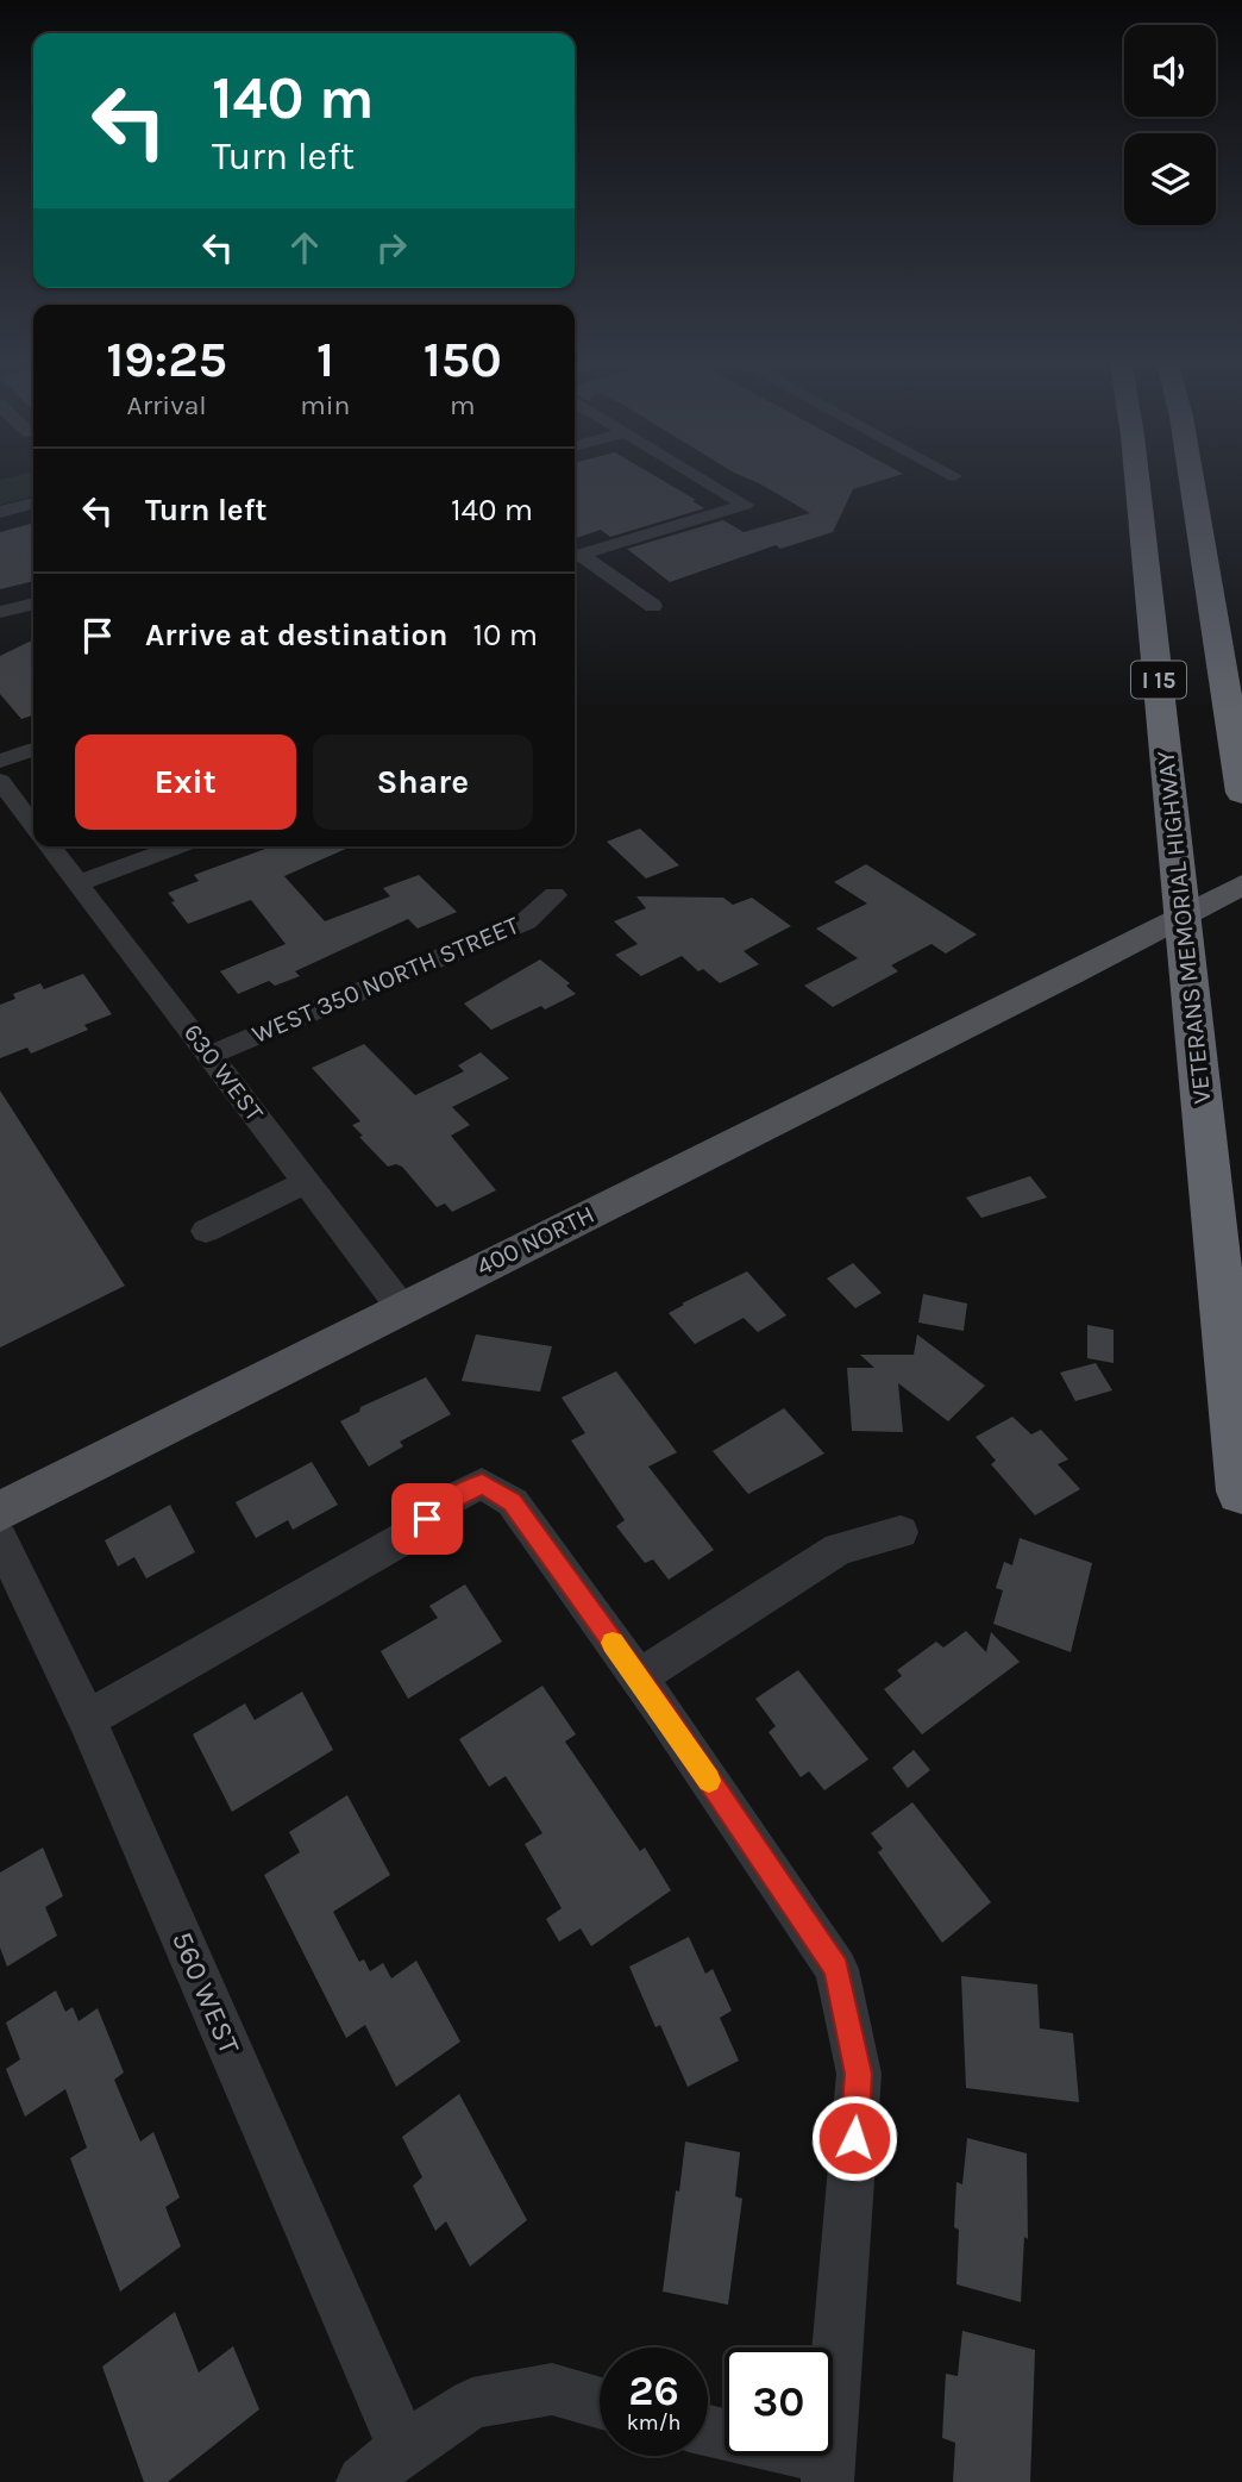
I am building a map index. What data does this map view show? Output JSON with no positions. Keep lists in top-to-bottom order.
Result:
{
  "streets": {
    "highway": ["I 15", "VETERANS MEMORIAL HIGHWAY"],
    "main road": ["400 NORTH"],
    "street": ["WEST 350 NORTH STREET", "630 WEST", "560 WEST"]
  },
  "crossings": [
    ["WEST 350 NORTH STREET", "630 WEST"],
    ["630 WEST", "400 NORTH"]
  ],
  "page": {
    "turn": ["140 m", "Turn left"],
    "eta": [
      "19:25",
      "Arrival",
      "1",
      "min",
      "150",
      "m"
    ],
    "list": [
      {
        "name": "Turn left",
        "value": "140 m"
      },
      {
        "name": "Arrive at destination",
        "value": "10 m"
      }
    ],
    "buttons": ["Exit", "Share"],
    "speed": "26 km/h",
    "limit": "30"
  }
}
